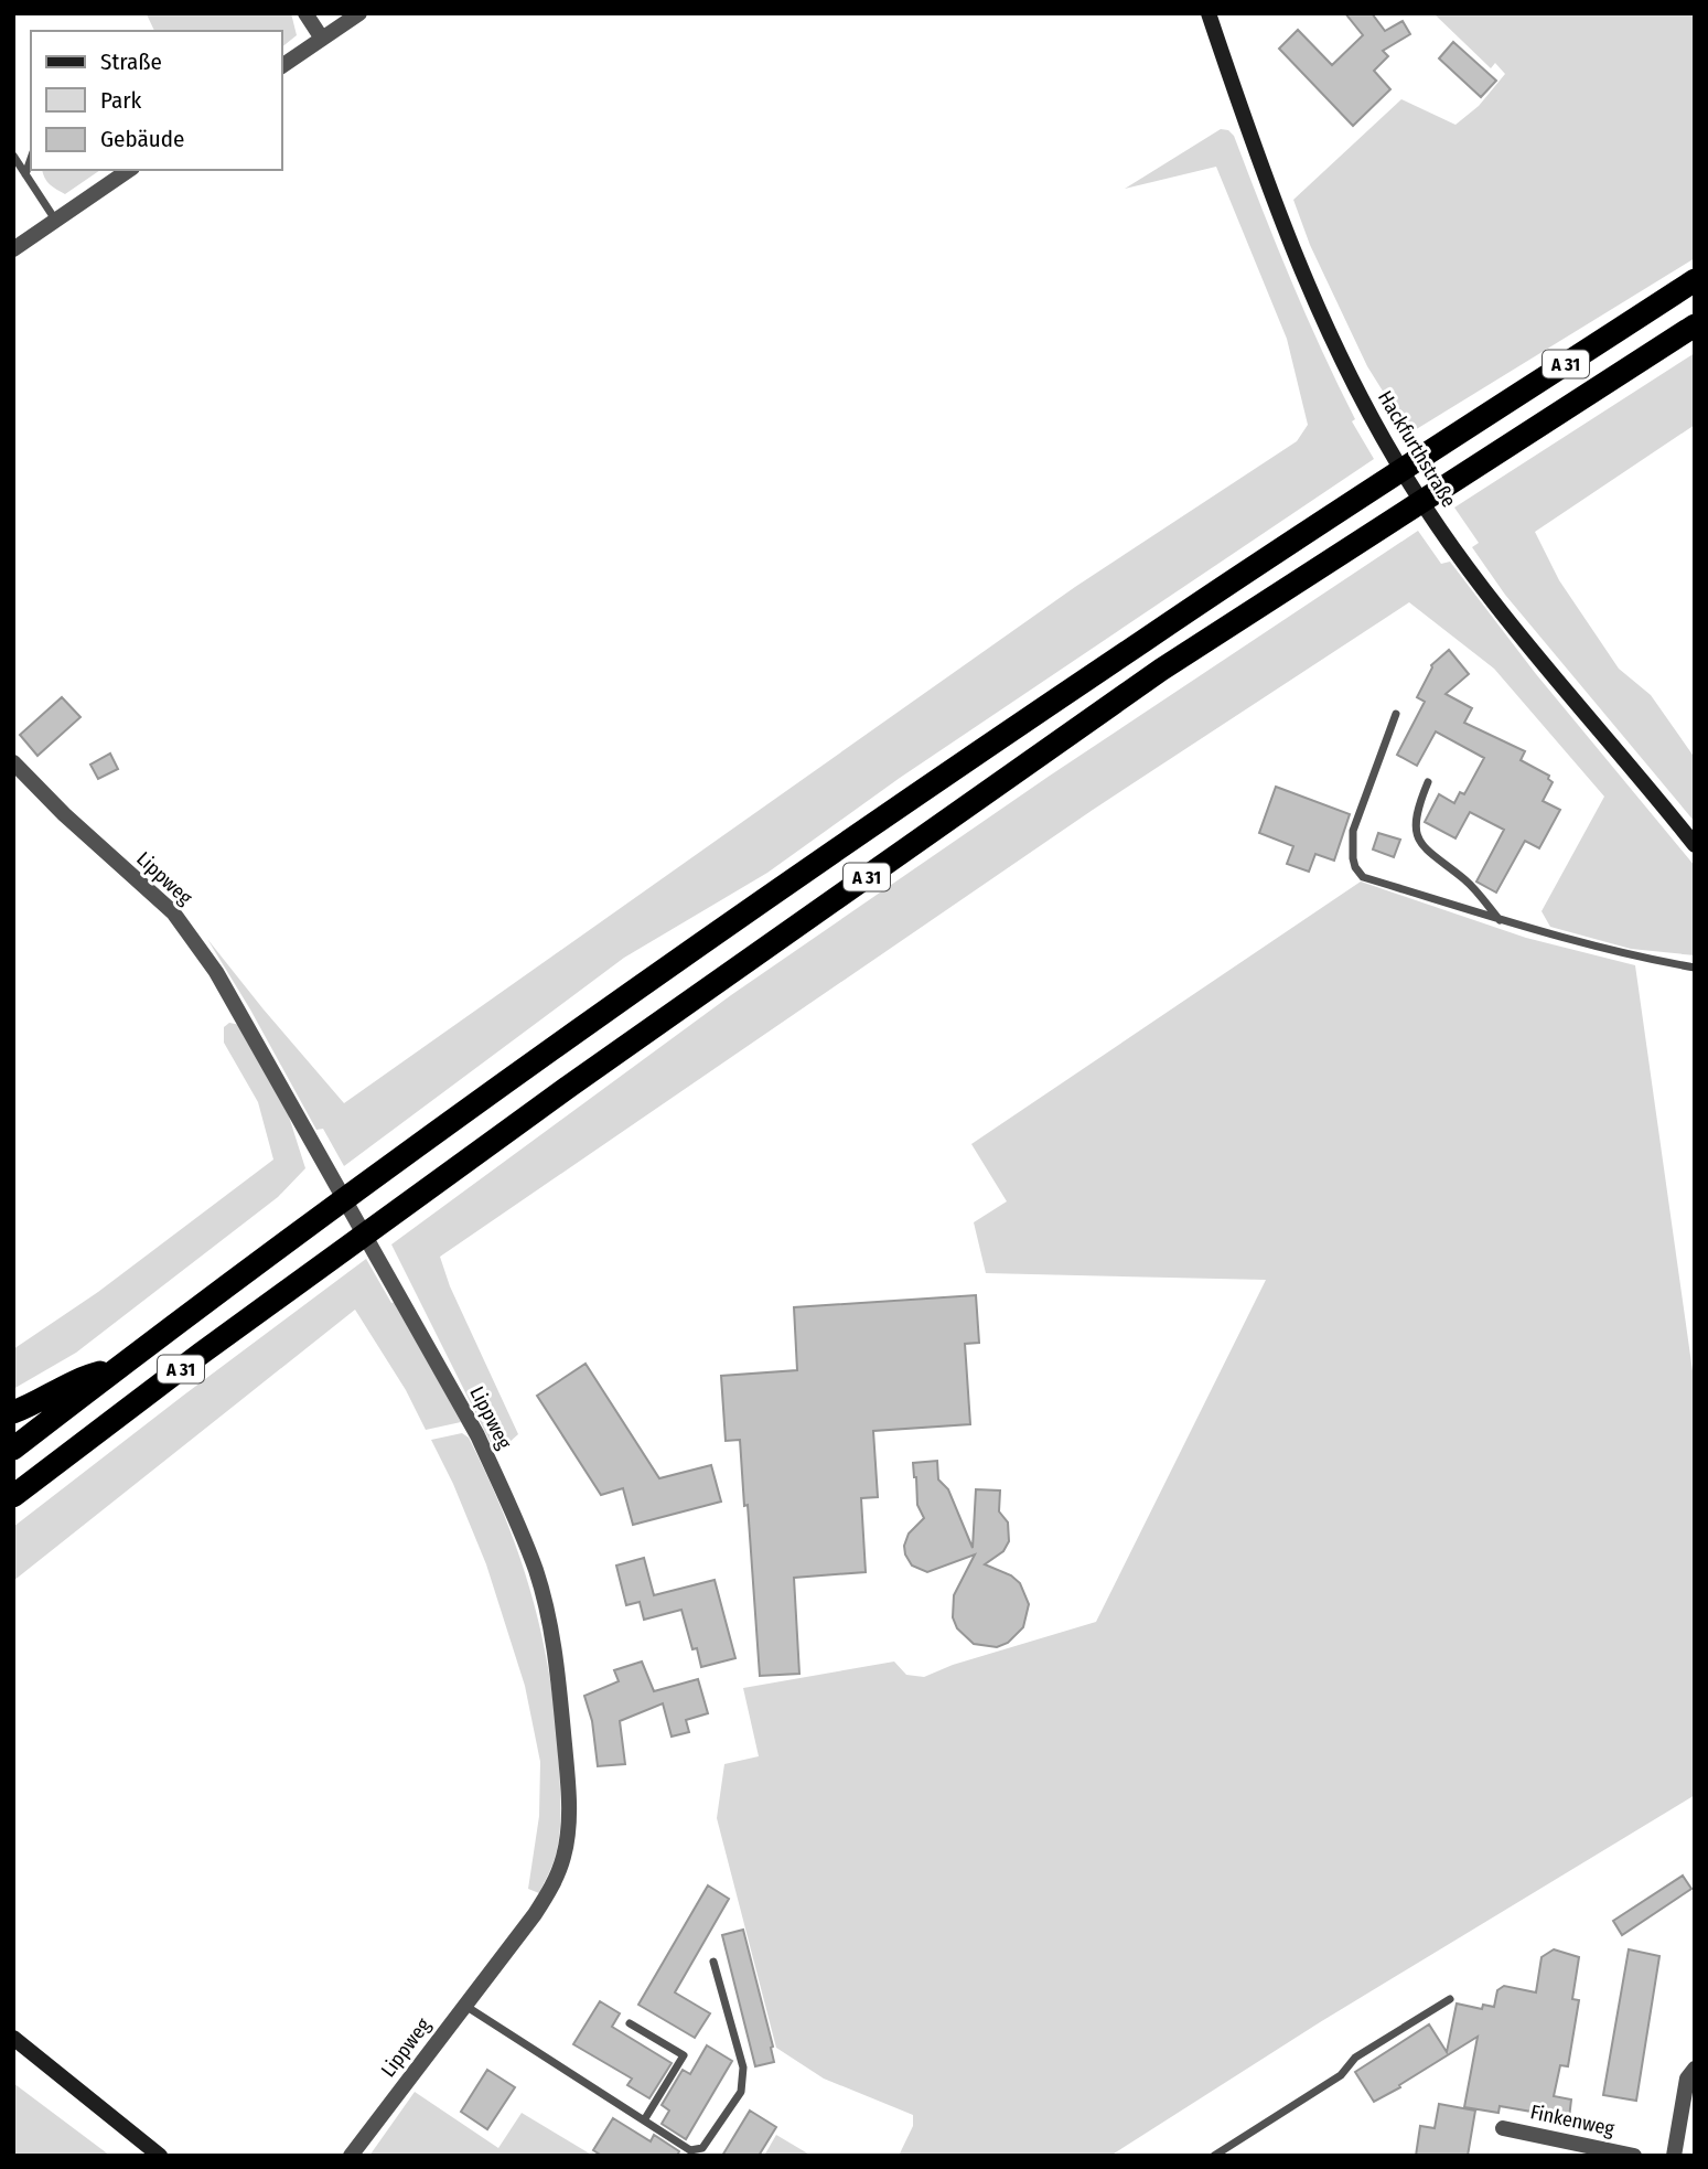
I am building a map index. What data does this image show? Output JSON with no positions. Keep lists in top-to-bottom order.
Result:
{
  "streets": {
    "highway": ["A 31"],
    "street": ["Hackfurthstraße", "Lippweg", "Finkenweg"]
  },
  "legend": ["Straße", "Park", "Gebäude"]
}
